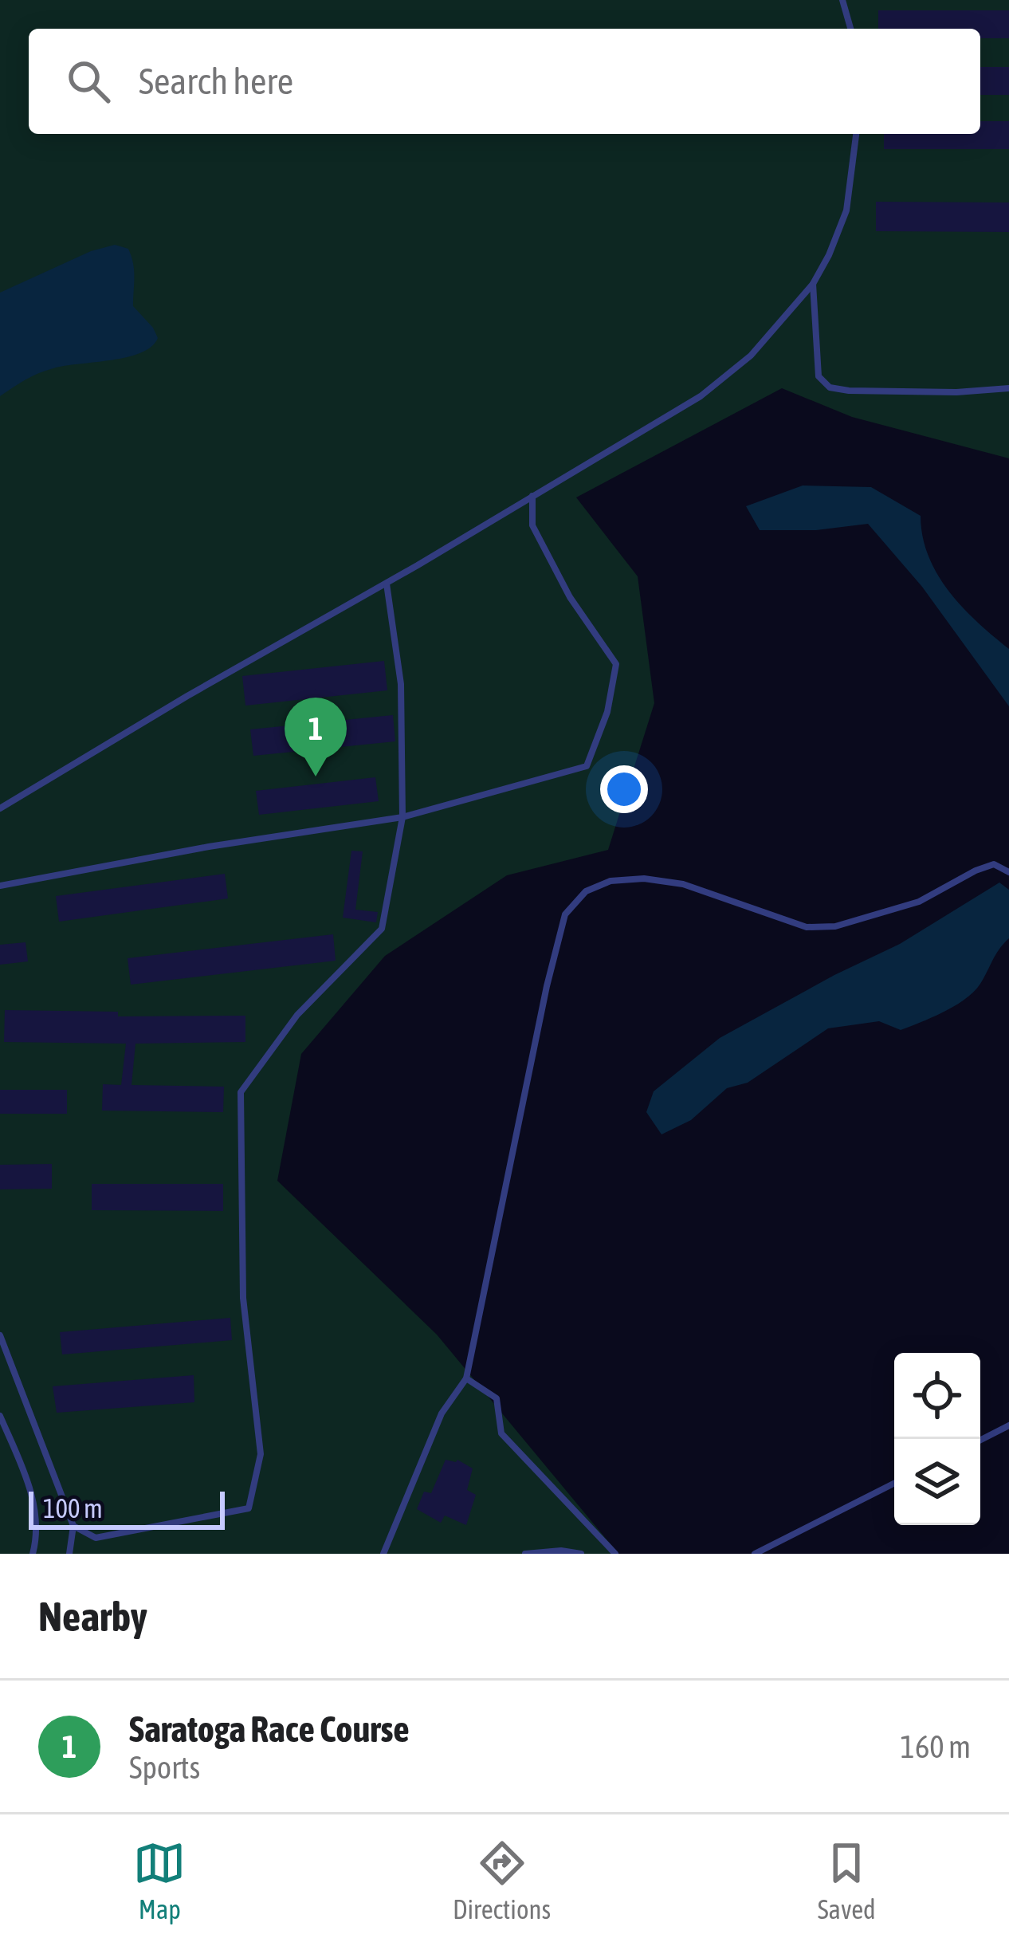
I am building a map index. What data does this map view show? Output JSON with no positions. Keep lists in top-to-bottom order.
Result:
{
  "scale_bar": "100 m",
  "page": {
    "search": "Search here",
    "pins": "1",
    "scale": "100 m",
    "heading": "Nearby",
    "list": [
      {
        "mark": "1",
        "name": "Saratoga Race Course",
        "note": "Sports",
        "value": "160 m"
      }
    ],
    "nav": ["Map", "Directions", "Saved"]
  }
}
